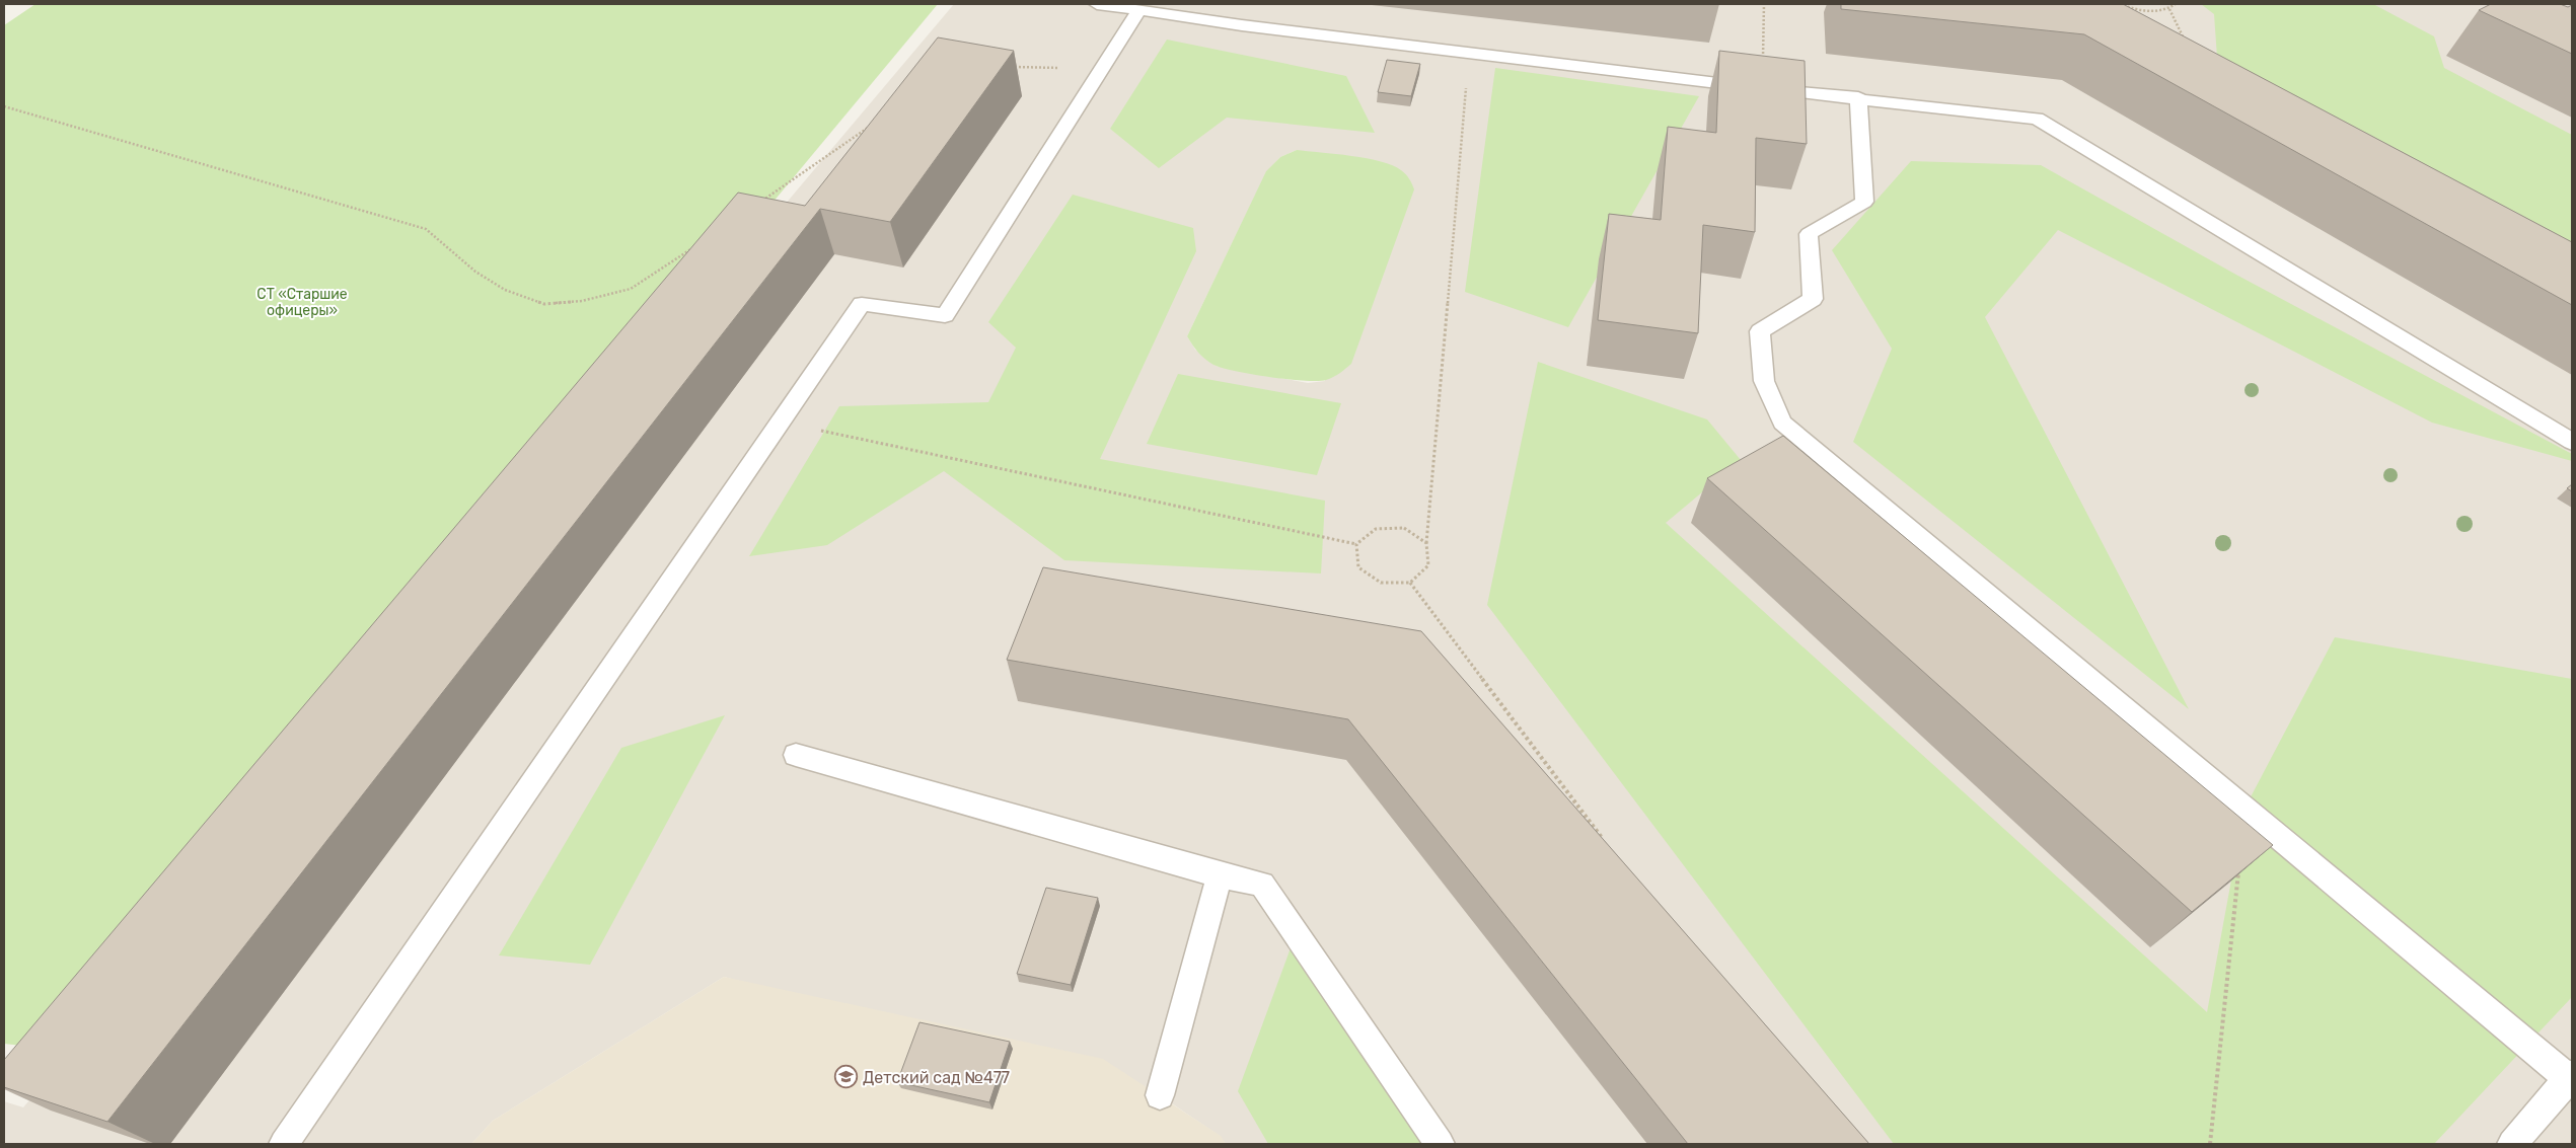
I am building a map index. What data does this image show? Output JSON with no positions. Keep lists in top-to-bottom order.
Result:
{
  "parks": ["СТ «Старшие офицеры»"],
  "places": {
    "school or university": ["Детский сад №477"]
  }
}
